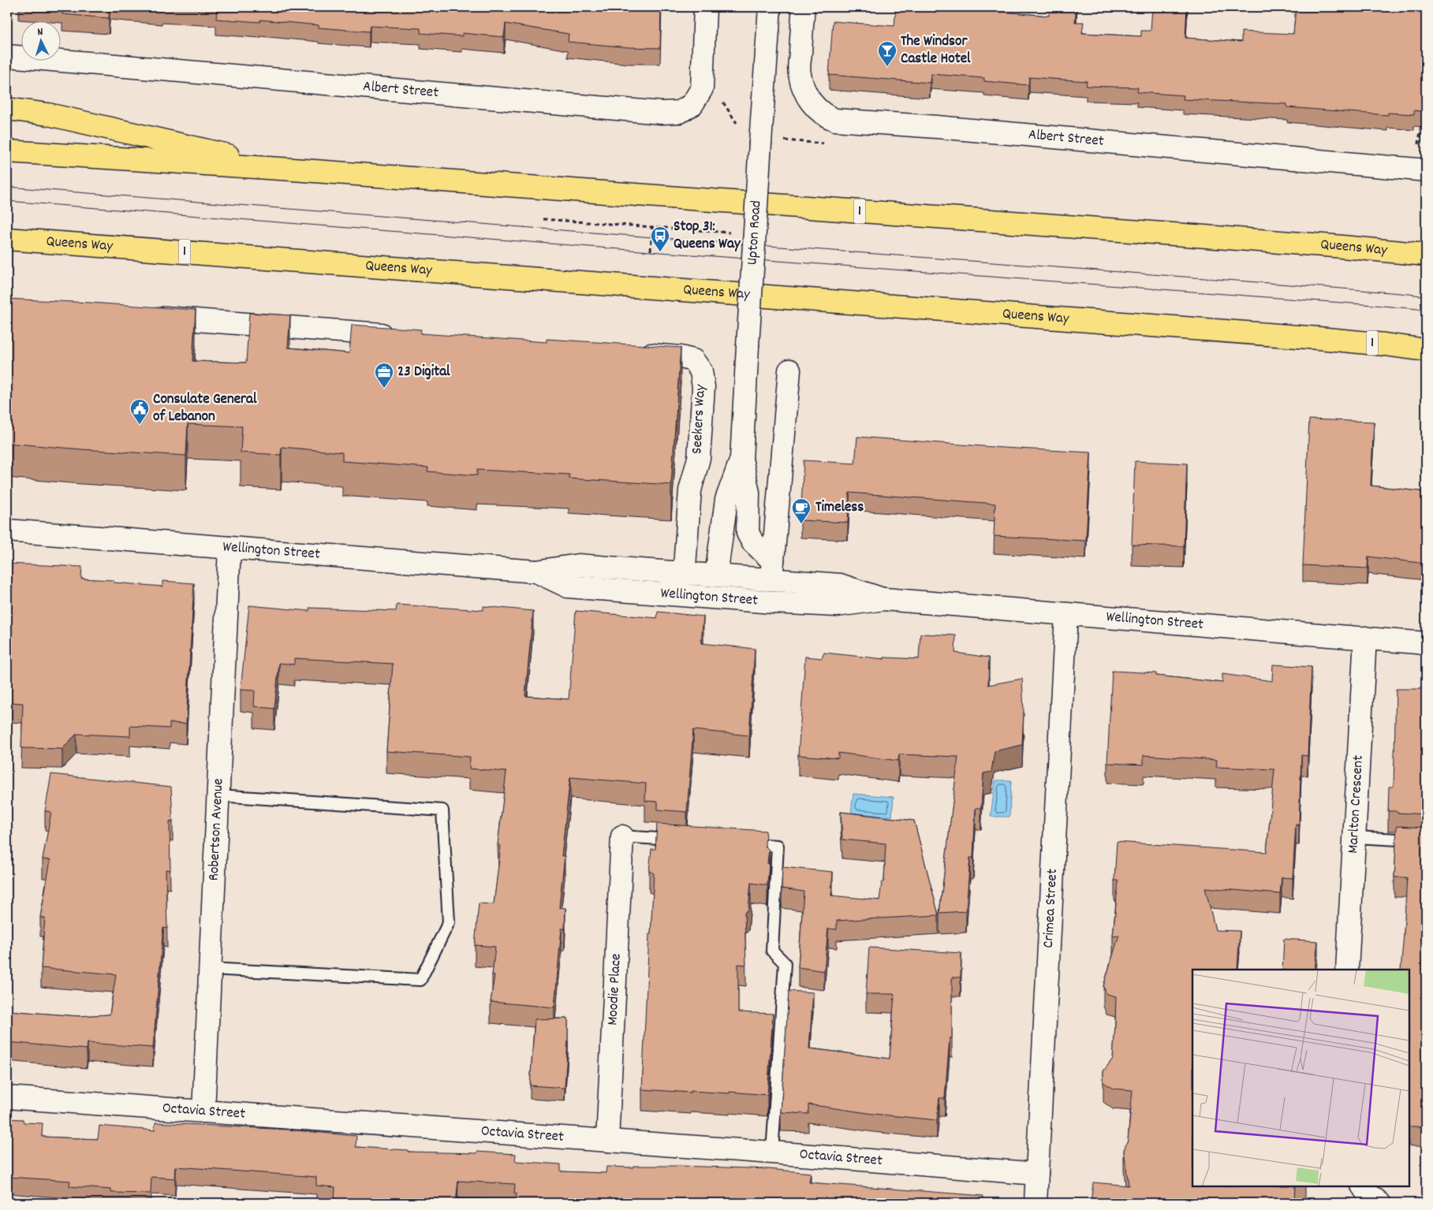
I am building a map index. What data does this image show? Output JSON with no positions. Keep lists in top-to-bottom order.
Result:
{
  "streets": {
    "highway": ["1", "Queens Way"],
    "street": [
      "Albert Street",
      "Upton Road",
      "Seekers Way",
      "Wellington Street",
      "Marlton Crescent",
      "Robertson Avenue",
      "Crimea Street",
      "Moodie Place",
      "Octavia Street"
    ]
  },
  "crossings": [
    ["Upton Road", "Wellington Street"],
    ["Seekers Way", "Wellington Street"],
    ["Wellington Street", "Marlton Crescent"],
    ["Wellington Street", "Robertson Avenue"],
    ["Wellington Street", "Crimea Street"],
    ["Robertson Avenue", "Octavia Street"],
    ["Crimea Street", "Octavia Street"],
    ["Moodie Place", "Octavia Street"]
  ],
  "places": {
    "bar": ["The Windsor Castle Hotel"],
    "bus stop": ["Stop 31: Queens Way"],
    "office": ["23 Digital"],
    "public building": ["Consulate General of Lebanon"],
    "cafe": ["Timeless"]
  },
  "north": "top"
}
